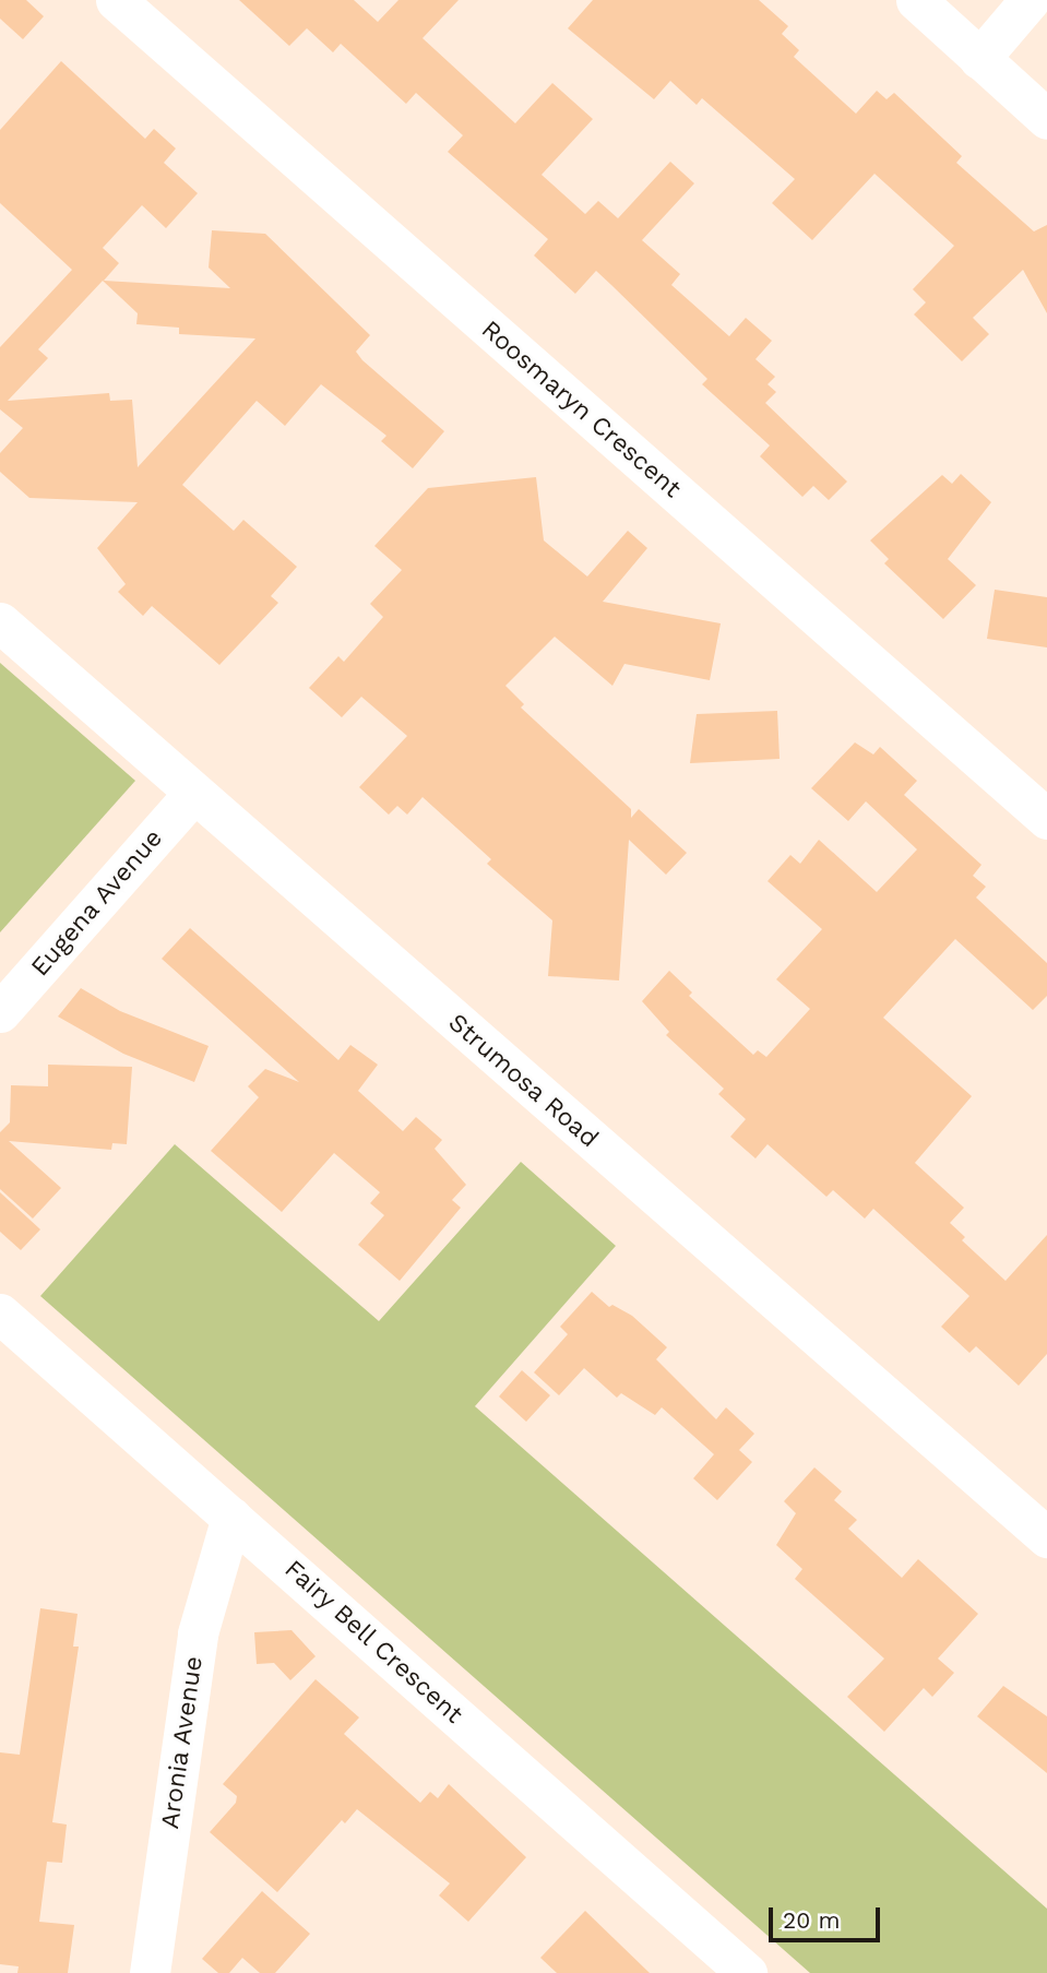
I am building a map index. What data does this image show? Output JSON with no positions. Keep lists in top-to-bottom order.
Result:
{
  "streets": {
    "street": [
      "Roosmaryn Crescent",
      "Eugena Avenue",
      "Strumosa Road",
      "Fairy Bell Crescent",
      "Aronia Avenue"
    ]
  },
  "crossings": [
    ["Eugena Avenue", "Strumosa Road"],
    ["Fairy Bell Crescent", "Aronia Avenue"]
  ],
  "scale_bar": "20 m"
}
